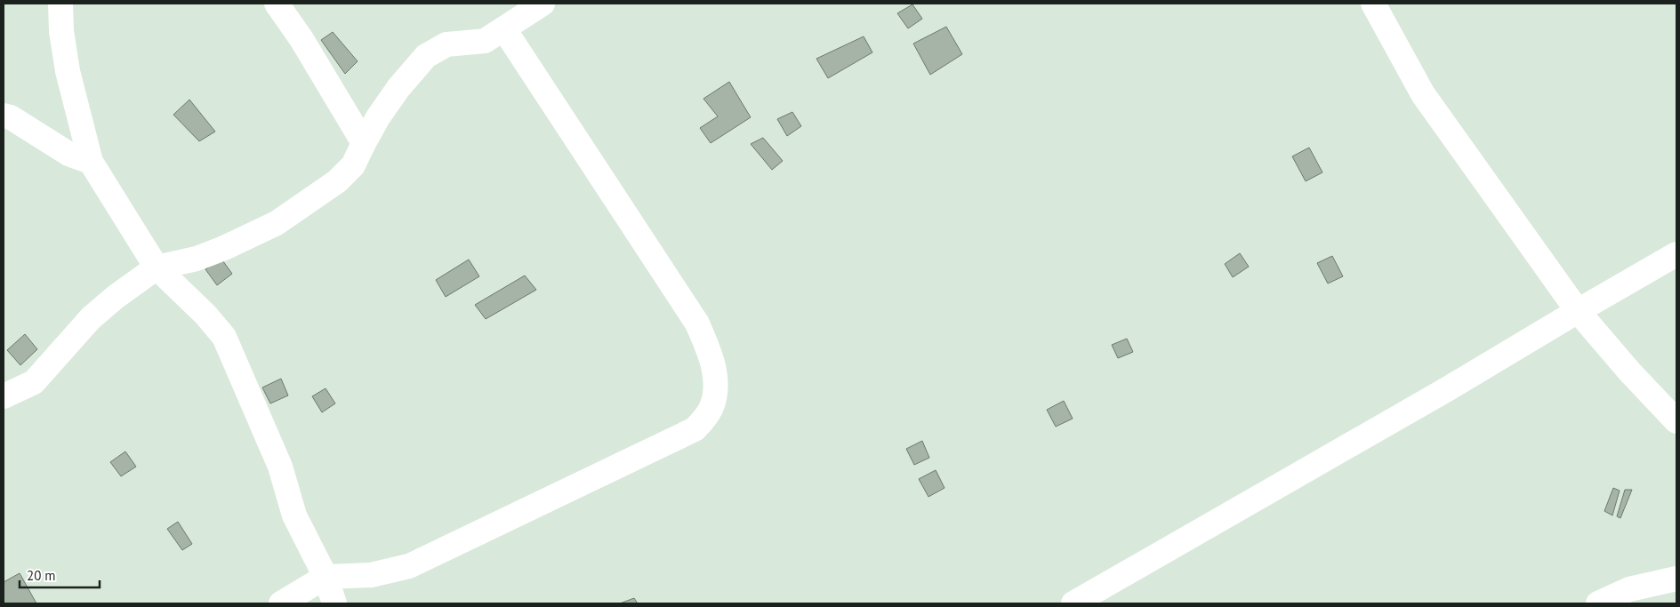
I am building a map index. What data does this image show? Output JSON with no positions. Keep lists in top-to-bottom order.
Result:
{
  "scale_bar": "20 m"
}
